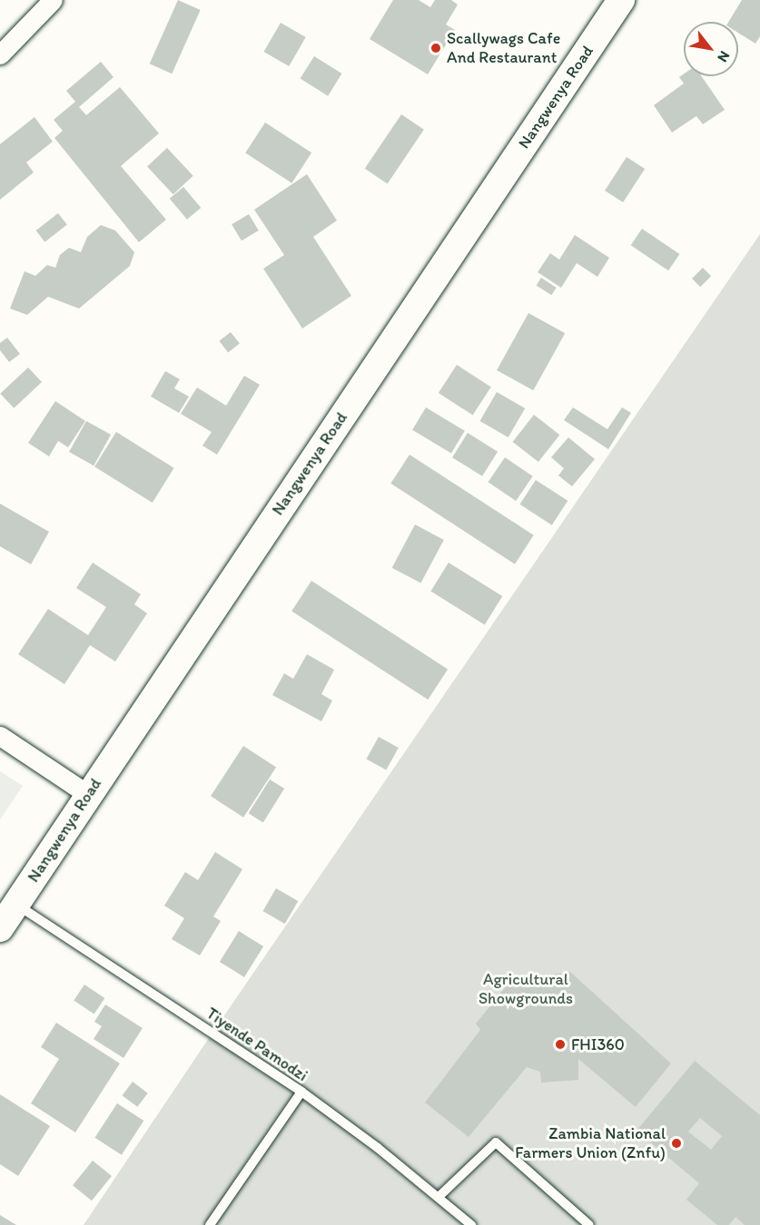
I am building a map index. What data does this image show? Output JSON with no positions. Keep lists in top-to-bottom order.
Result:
{
  "streets": {
    "main road": ["Nangwenya Road"],
    "lane": ["Tiyende Pamodzi"]
  },
  "crossings": [
    ["Nangwenya Road", "Tiyende Pamodzi"]
  ],
  "parks": ["Agricultural Showgrounds"],
  "places": ["Scallywags Cafe And Restaurant", "FHI360", "Zambia National Farmers Union (Znfu)"],
  "north": "bottom right"
}
